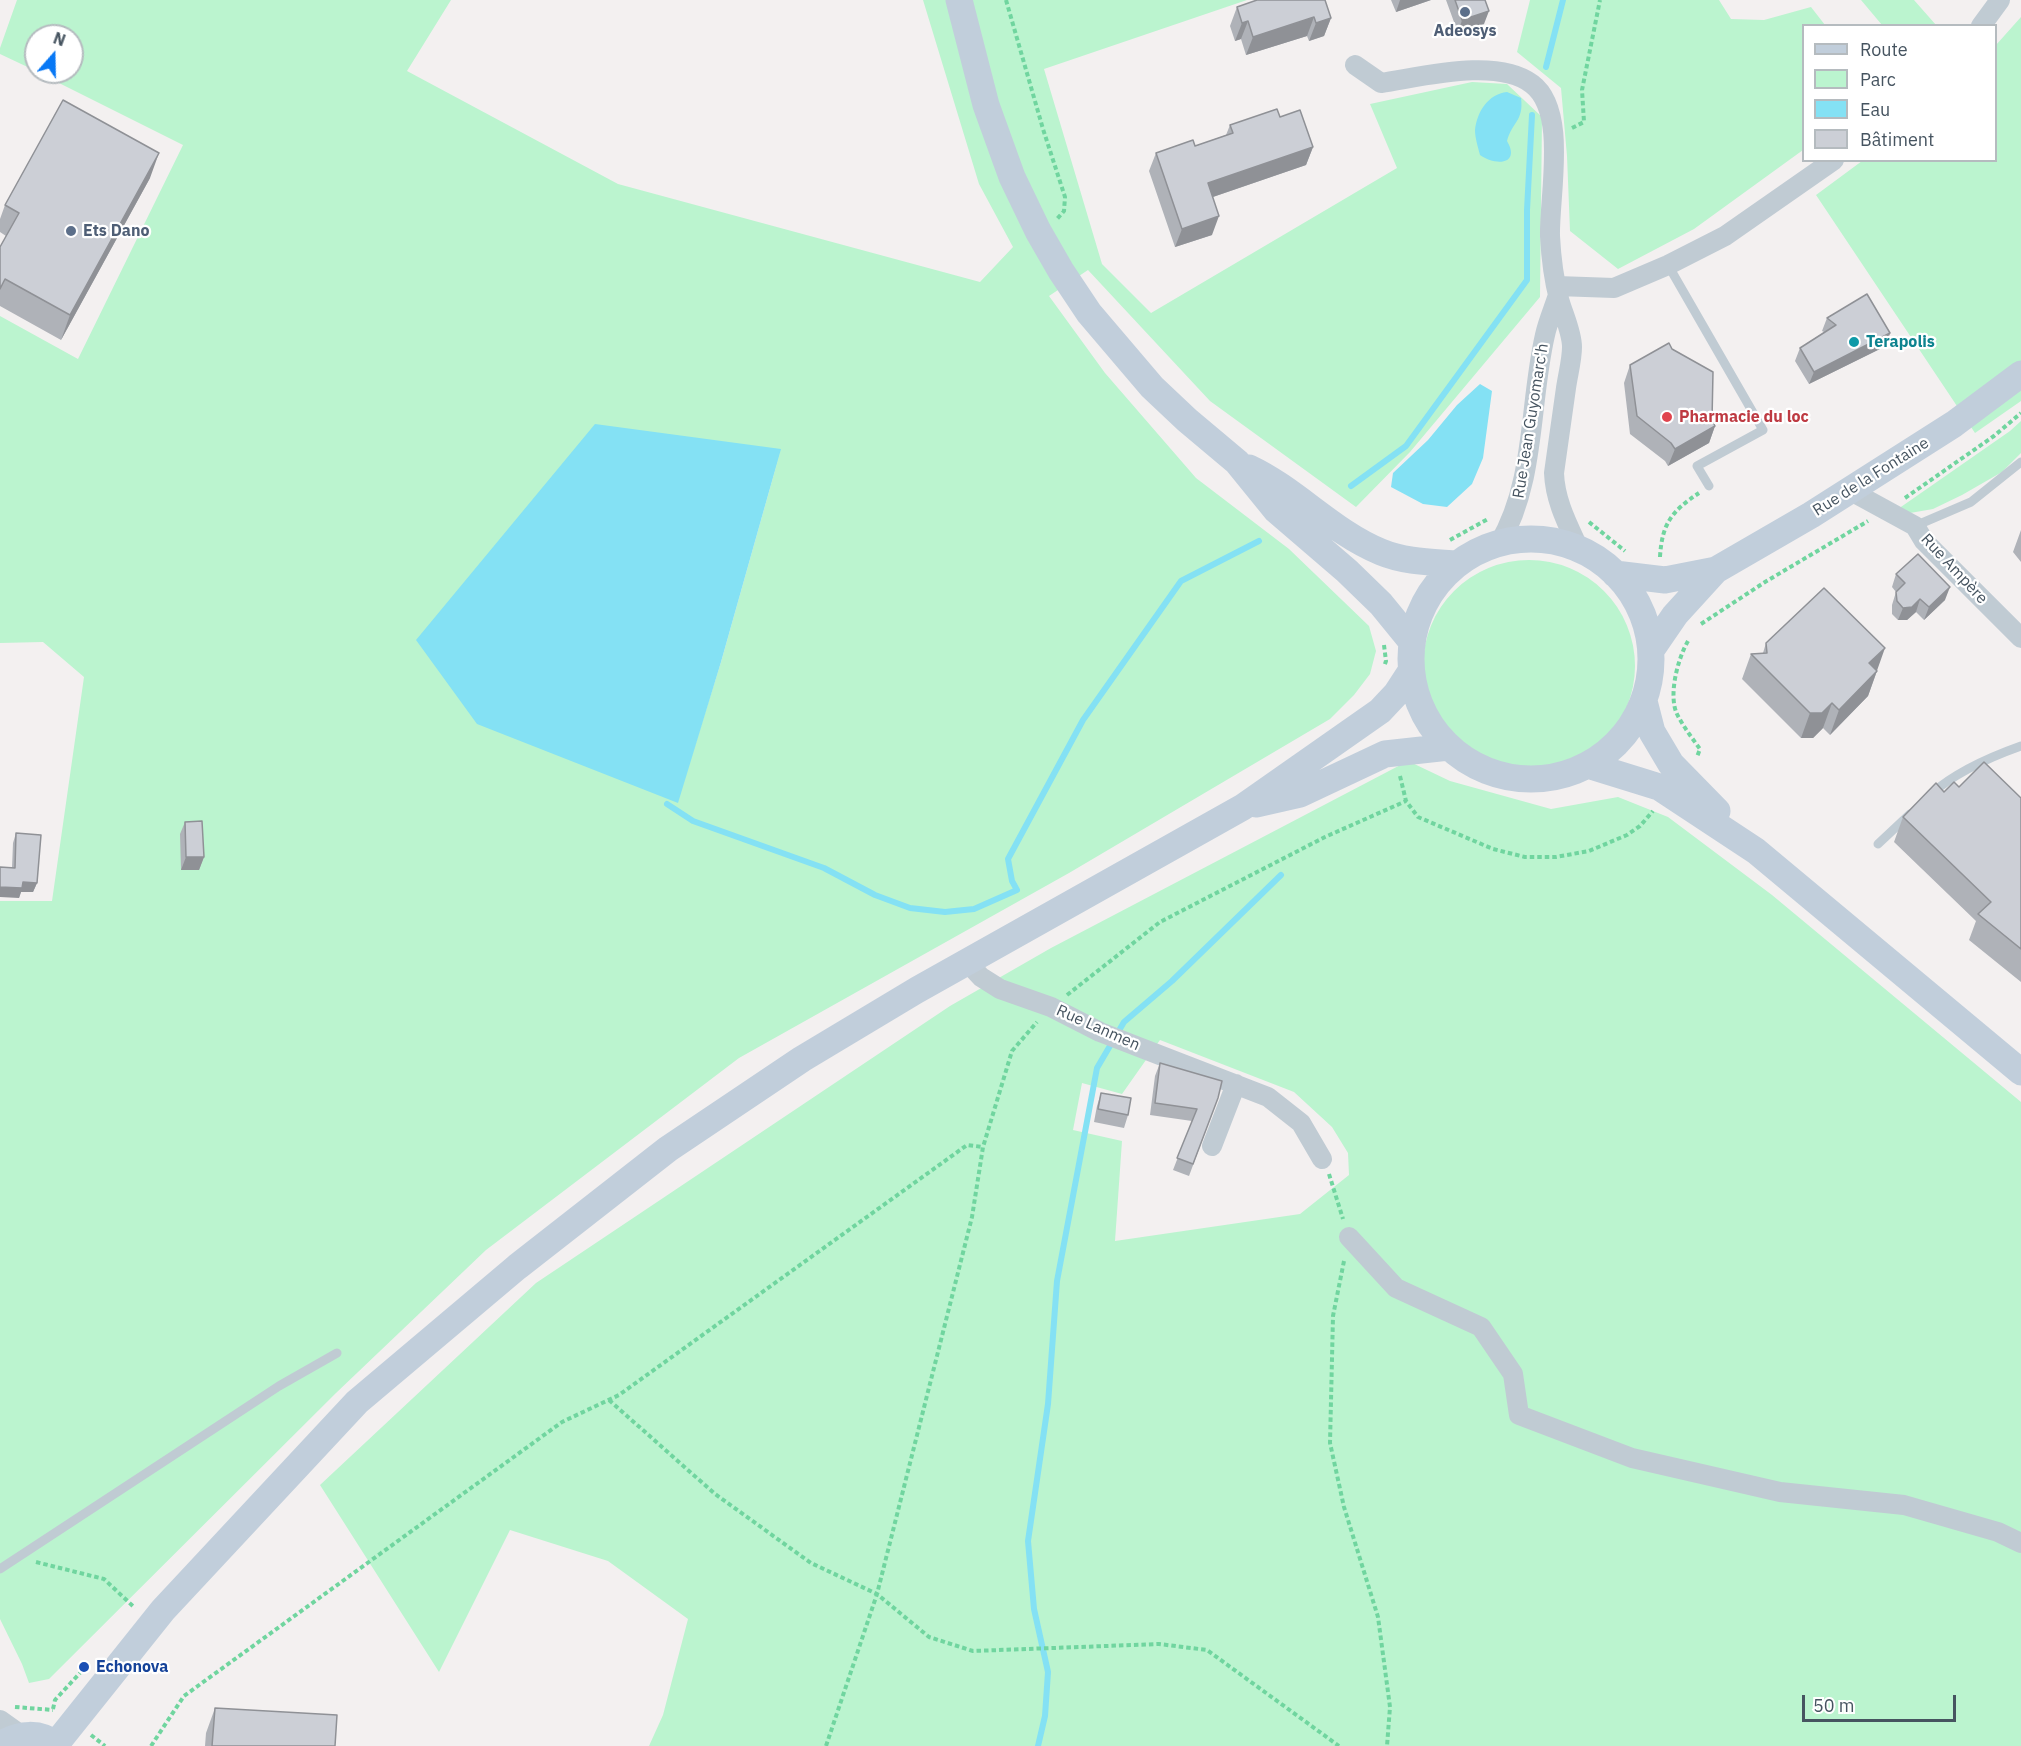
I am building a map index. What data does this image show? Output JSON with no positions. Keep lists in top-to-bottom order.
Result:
{
  "streets": {
    "main road": ["Rue de la Fontaine"],
    "street": ["Rue Jean Guyomarc'h", "Rue Ampère", "Rue Lanmen"]
  },
  "crossings": [
    ["Rue de la Fontaine", "Rue Ampère"]
  ],
  "places": [
    "Adeosys",
    "Ets Dano",
    "Terapolis",
    "Pharmacie du loc",
    "Echonova"
  ],
  "legend": [
    "Route",
    "Parc",
    "Eau",
    "Bâtiment"
  ],
  "scale_bar": "50 m",
  "north": "top"
}
